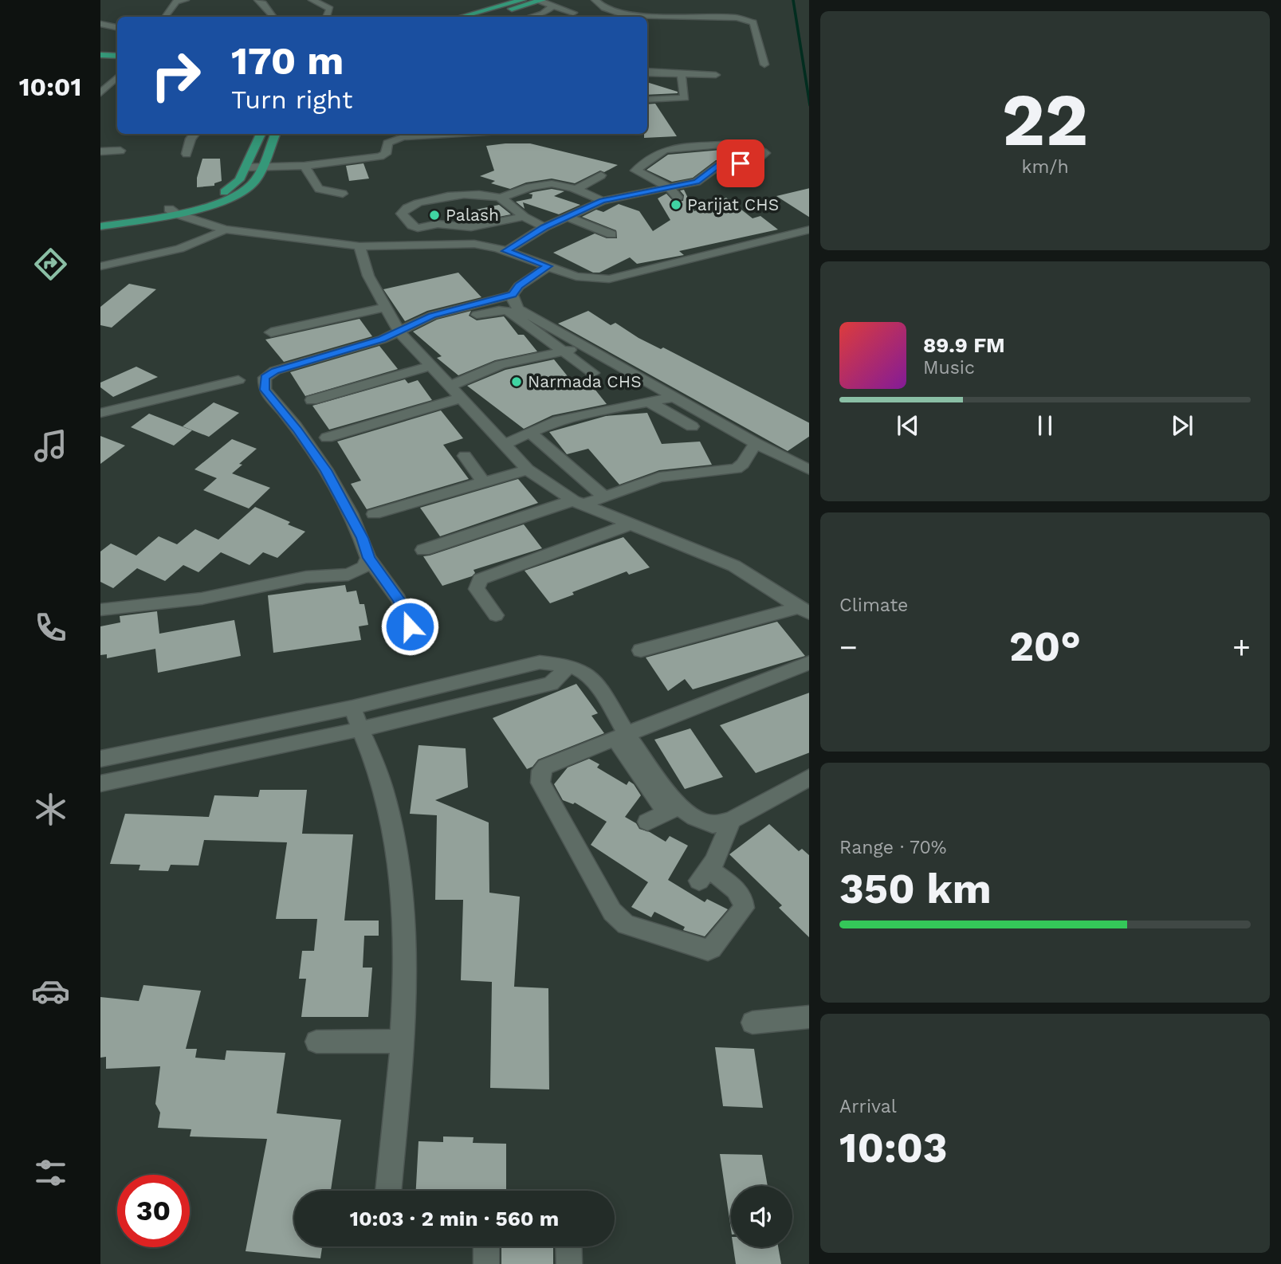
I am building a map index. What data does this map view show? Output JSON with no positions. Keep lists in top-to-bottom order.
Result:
{
  "places": ["Parijat CHS", "Palash", "Narmada CHS"],
  "page": {
    "tabs": "10:01",
    "tile": [
      ["22", "km/h"],
      "Climate",
      ["Range · 70%", "350 km"],
      ["Arrival", "10:03"]
    ],
    "turn": ["170 m", "Turn right"],
    "song": ["89.9 FM", "Music"],
    "heat": ["−", "20°", "+"],
    "limit": "30",
    "trip": "10:03 · 2 min · 560 m"
  }
}
